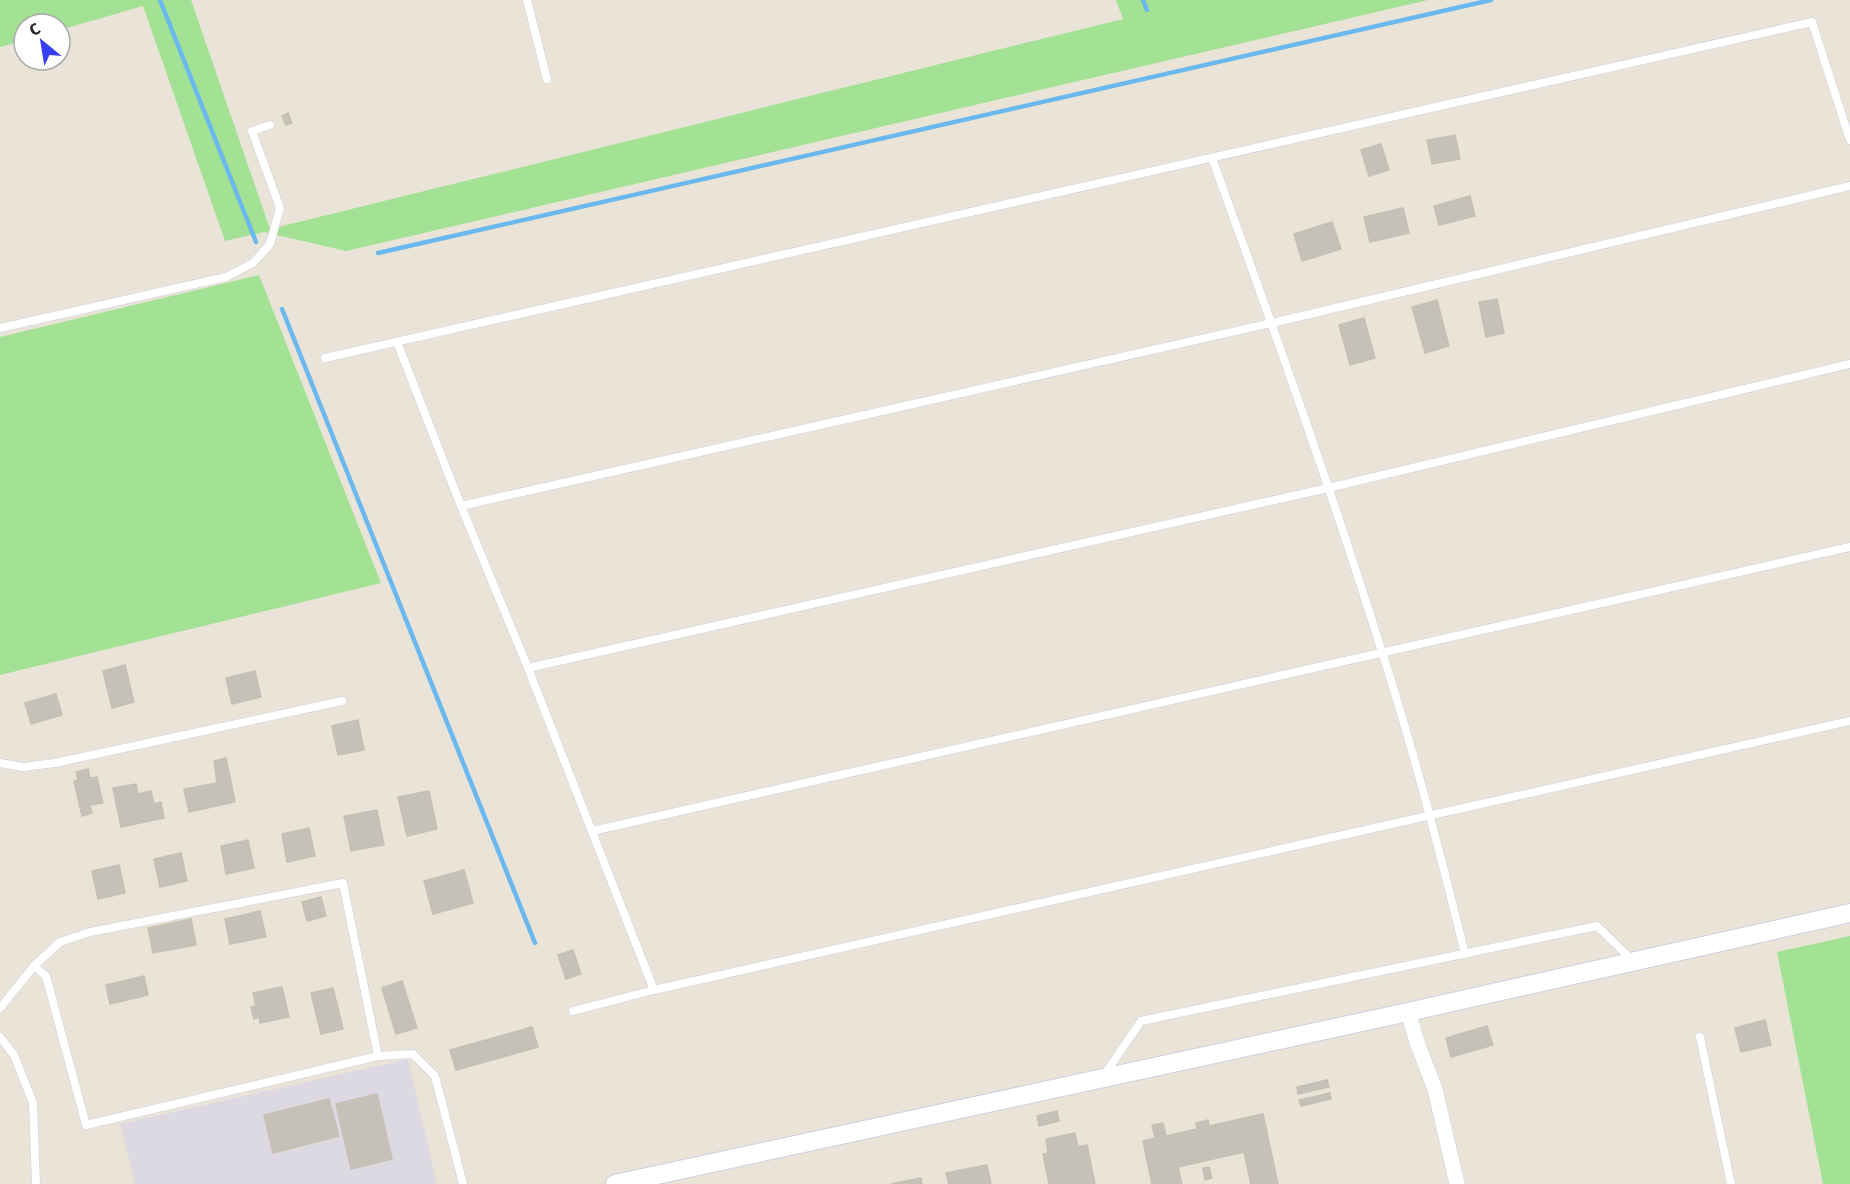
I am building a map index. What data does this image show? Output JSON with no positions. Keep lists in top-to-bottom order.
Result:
{
  "north": "top left"
}
